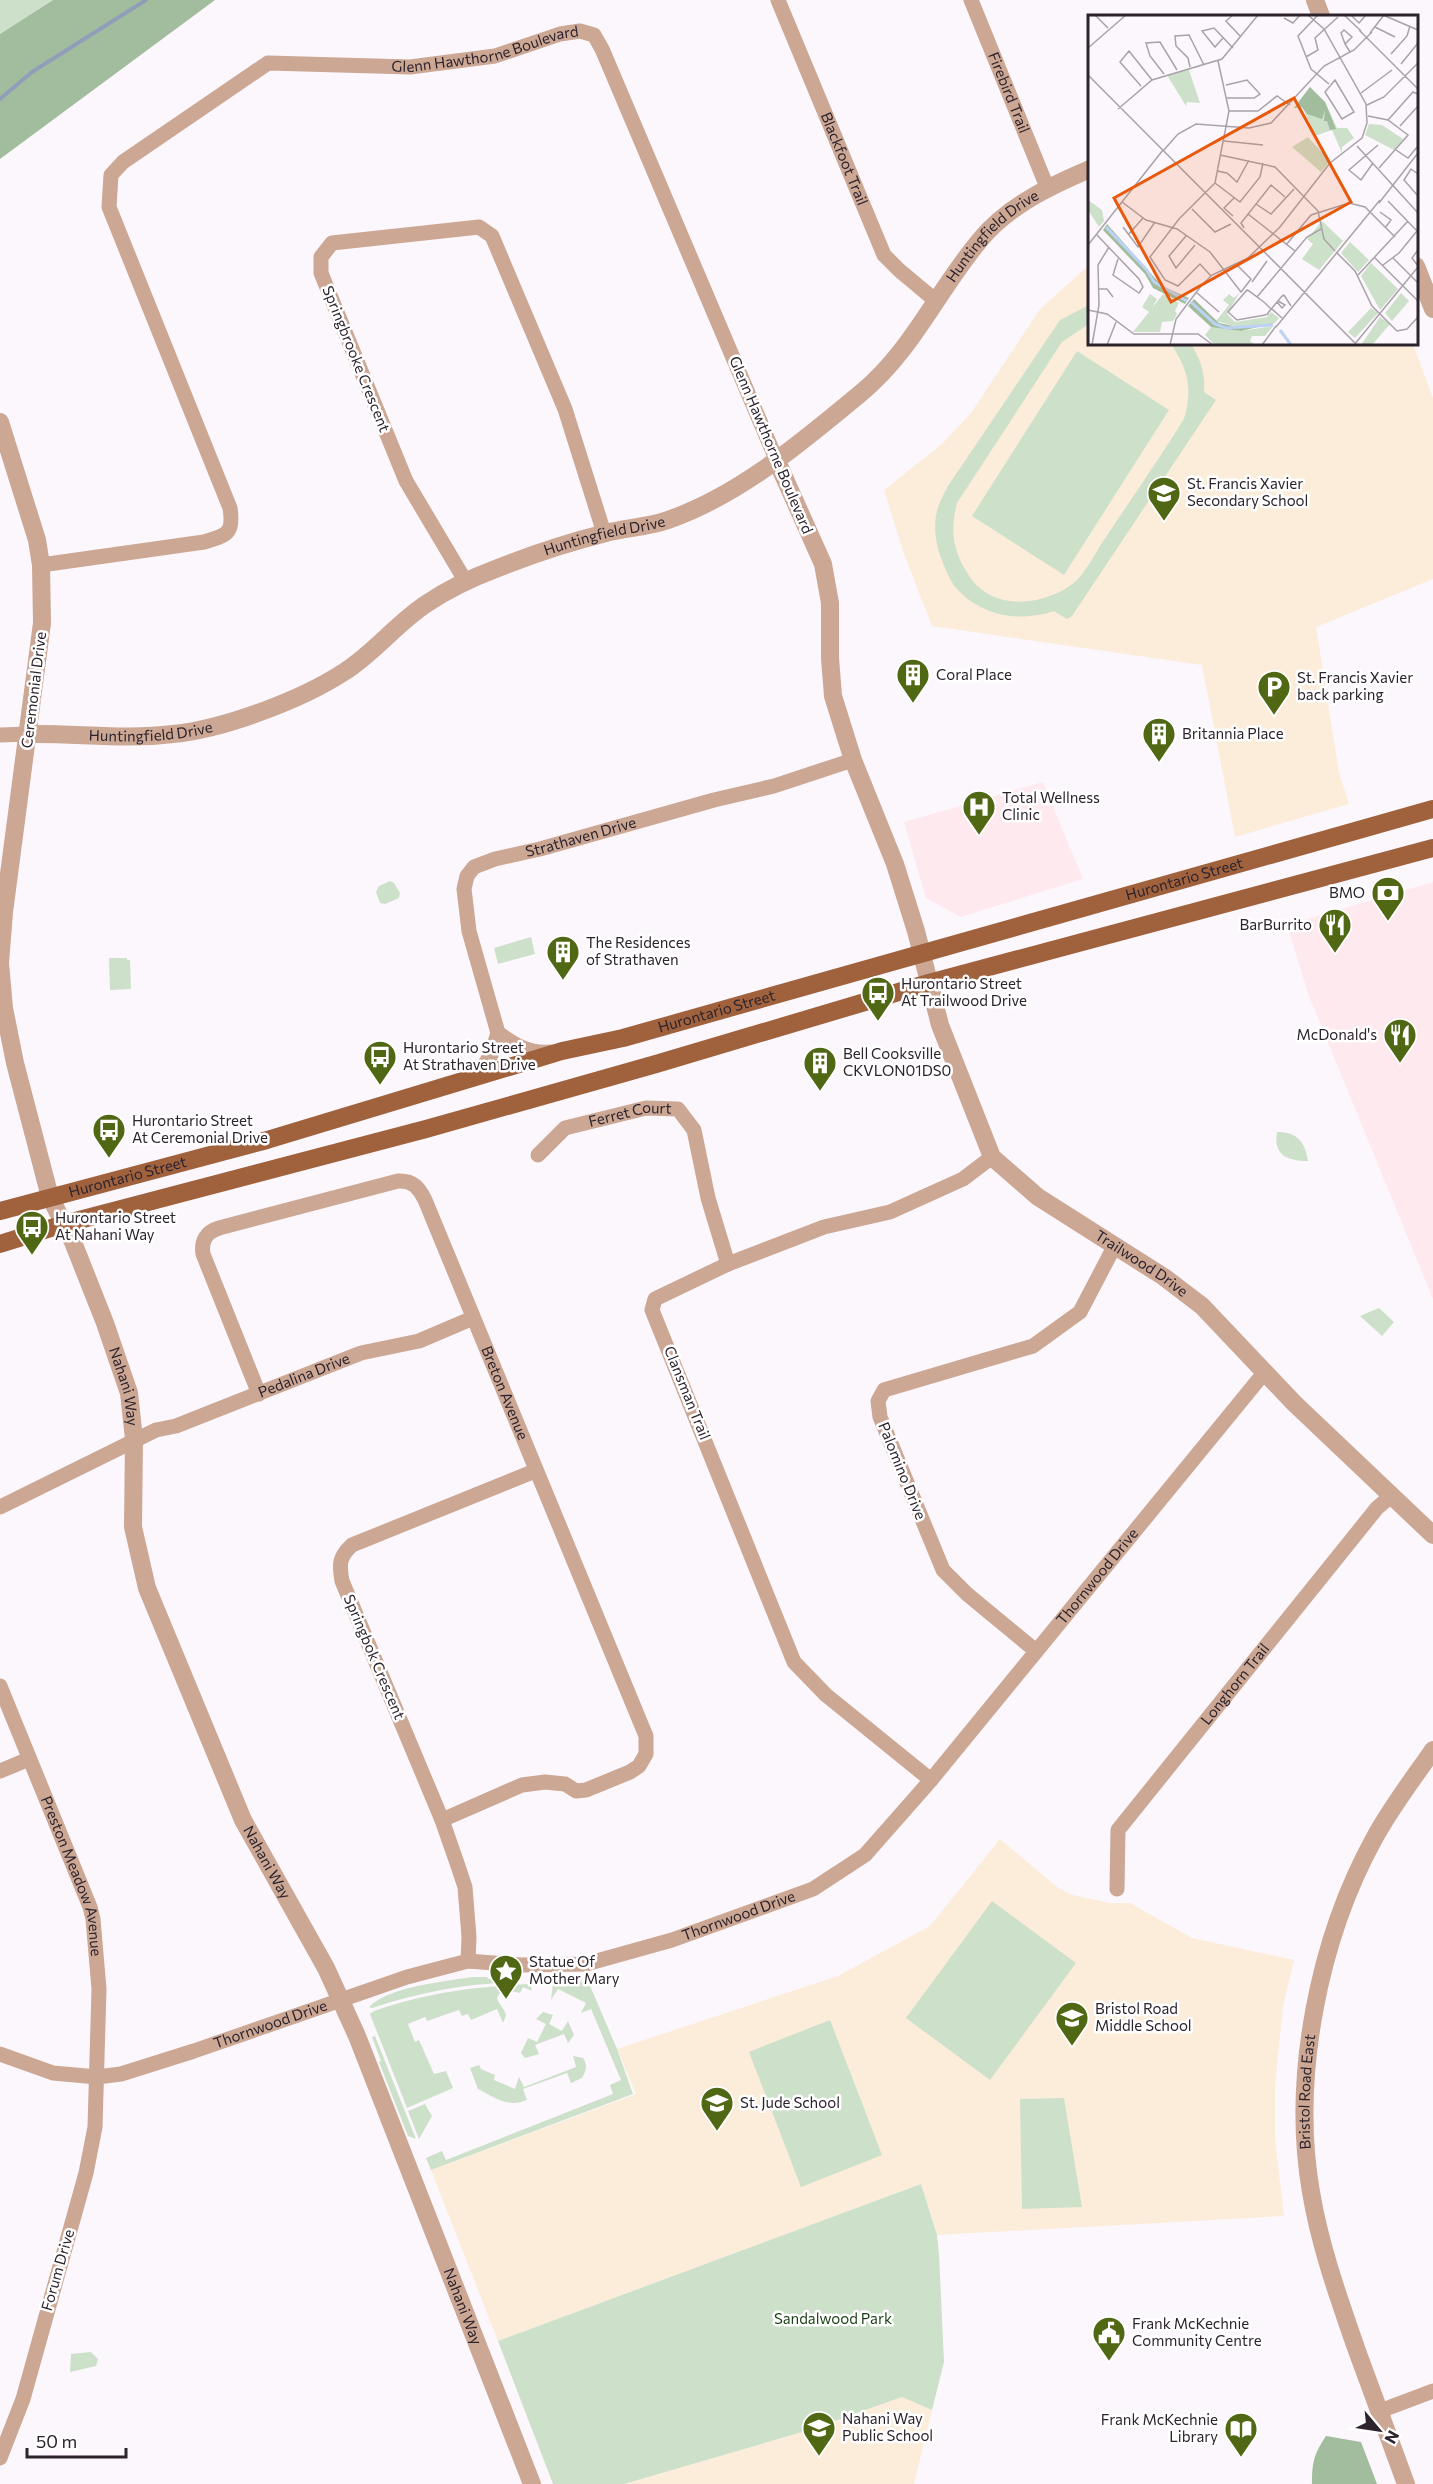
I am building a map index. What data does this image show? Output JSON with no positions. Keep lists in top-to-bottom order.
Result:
{
  "streets": {
    "main road": ["Hurontario Street"],
    "street": [
      "Glenn Hawthorne Boulevard",
      "Firebird Trail",
      "Blackfoot Trail",
      "Huntingfield Drive",
      "Springbrooke Crescent",
      "Ceremonial Drive",
      "Strathaven Drive",
      "Ferret Court",
      "Trailwood Drive",
      "Pedalina Drive",
      "Nahani Way",
      "Breton Avenue",
      "Clansman Trail",
      "Palomino Drive",
      "Thornwood Drive",
      "Springbok Crescent",
      "Longhorn Trail",
      "Preston Meadow Avenue",
      "Bristol Road East",
      "Forum Drive"
    ]
  },
  "crossings": [
    ["Glenn Hawthorne Boulevard", "Huntingfield Drive"],
    ["Glenn Hawthorne Boulevard", "Ceremonial Drive"],
    ["Glenn Hawthorne Boulevard", "Strathaven Drive"],
    ["Glenn Hawthorne Boulevard", "Hurontario Street"],
    ["Glenn Hawthorne Boulevard", "Trailwood Drive"],
    ["Firebird Trail", "Huntingfield Drive"],
    ["Blackfoot Trail", "Huntingfield Drive"],
    ["Huntingfield Drive", "Springbrooke Crescent"],
    ["Huntingfield Drive", "Ceremonial Drive"],
    ["Ceremonial Drive", "Hurontario Street"],
    ["Ceremonial Drive", "Nahani Way"],
    ["Hurontario Street", "Trailwood Drive"],
    ["Hurontario Street", "Nahani Way"],
    ["Ferret Court", "Clansman Trail"],
    ["Trailwood Drive", "Clansman Trail"],
    ["Trailwood Drive", "Palomino Drive"],
    ["Trailwood Drive", "Thornwood Drive"],
    ["Trailwood Drive", "Longhorn Trail"],
    ["Pedalina Drive", "Nahani Way"],
    ["Pedalina Drive", "Breton Avenue"],
    ["Nahani Way", "Thornwood Drive"],
    ["Breton Avenue", "Springbok Crescent"],
    ["Clansman Trail", "Thornwood Drive"],
    ["Palomino Drive", "Thornwood Drive"],
    ["Thornwood Drive", "Springbok Crescent"],
    ["Thornwood Drive", "Preston Meadow Avenue"],
    ["Thornwood Drive", "Forum Drive"],
    ["Preston Meadow Avenue", "Forum Drive"]
  ],
  "parks": ["Sandalwood Park"],
  "places": {
    "school or university": [
      "St. Francis Xavier Secondary School",
      "Bristol Road Middle School",
      "St. Jude School",
      "Nahani Way Public School"
    ],
    "building": [
      "Coral Place",
      "Britannia Place",
      "The Residences of Strathaven",
      "Bell Cooksville CKVLON01DS0"
    ],
    "parking": ["St. Francis Xavier back parking"],
    "hospital": ["Total Wellness Clinic"],
    "bank": ["BMO"],
    "restaurant": ["BarBurrito", "McDonald's"],
    "bus stop": [
      "Hurontario Street At Trailwood Drive",
      "Hurontario Street At Strathaven Drive",
      "Hurontario Street At Ceremonial Drive",
      "Hurontario Street At Nahani Way"
    ],
    "place": ["Statue Of Mother Mary"],
    "public building": ["Frank McKechnie Community Centre"],
    "library": ["Frank McKechnie Library"]
  },
  "scale_bar": "50 m",
  "north": "bottom right"
}
